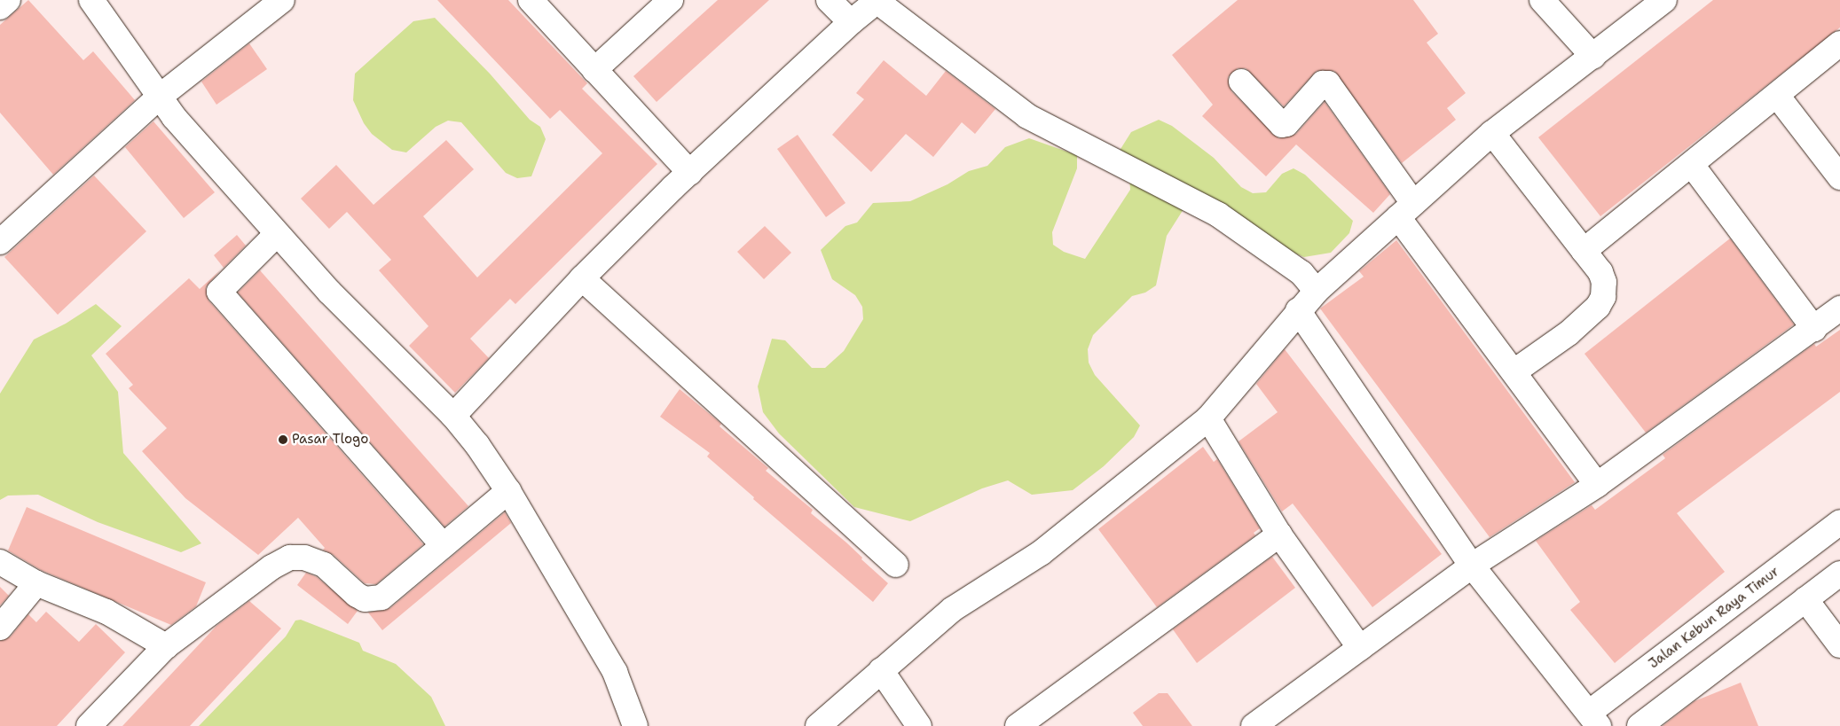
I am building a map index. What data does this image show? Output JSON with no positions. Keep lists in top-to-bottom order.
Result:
{
  "streets": {
    "street": ["Jalan Kebun Raya Timur"]
  },
  "places": ["Pasar Tlogo"]
}
